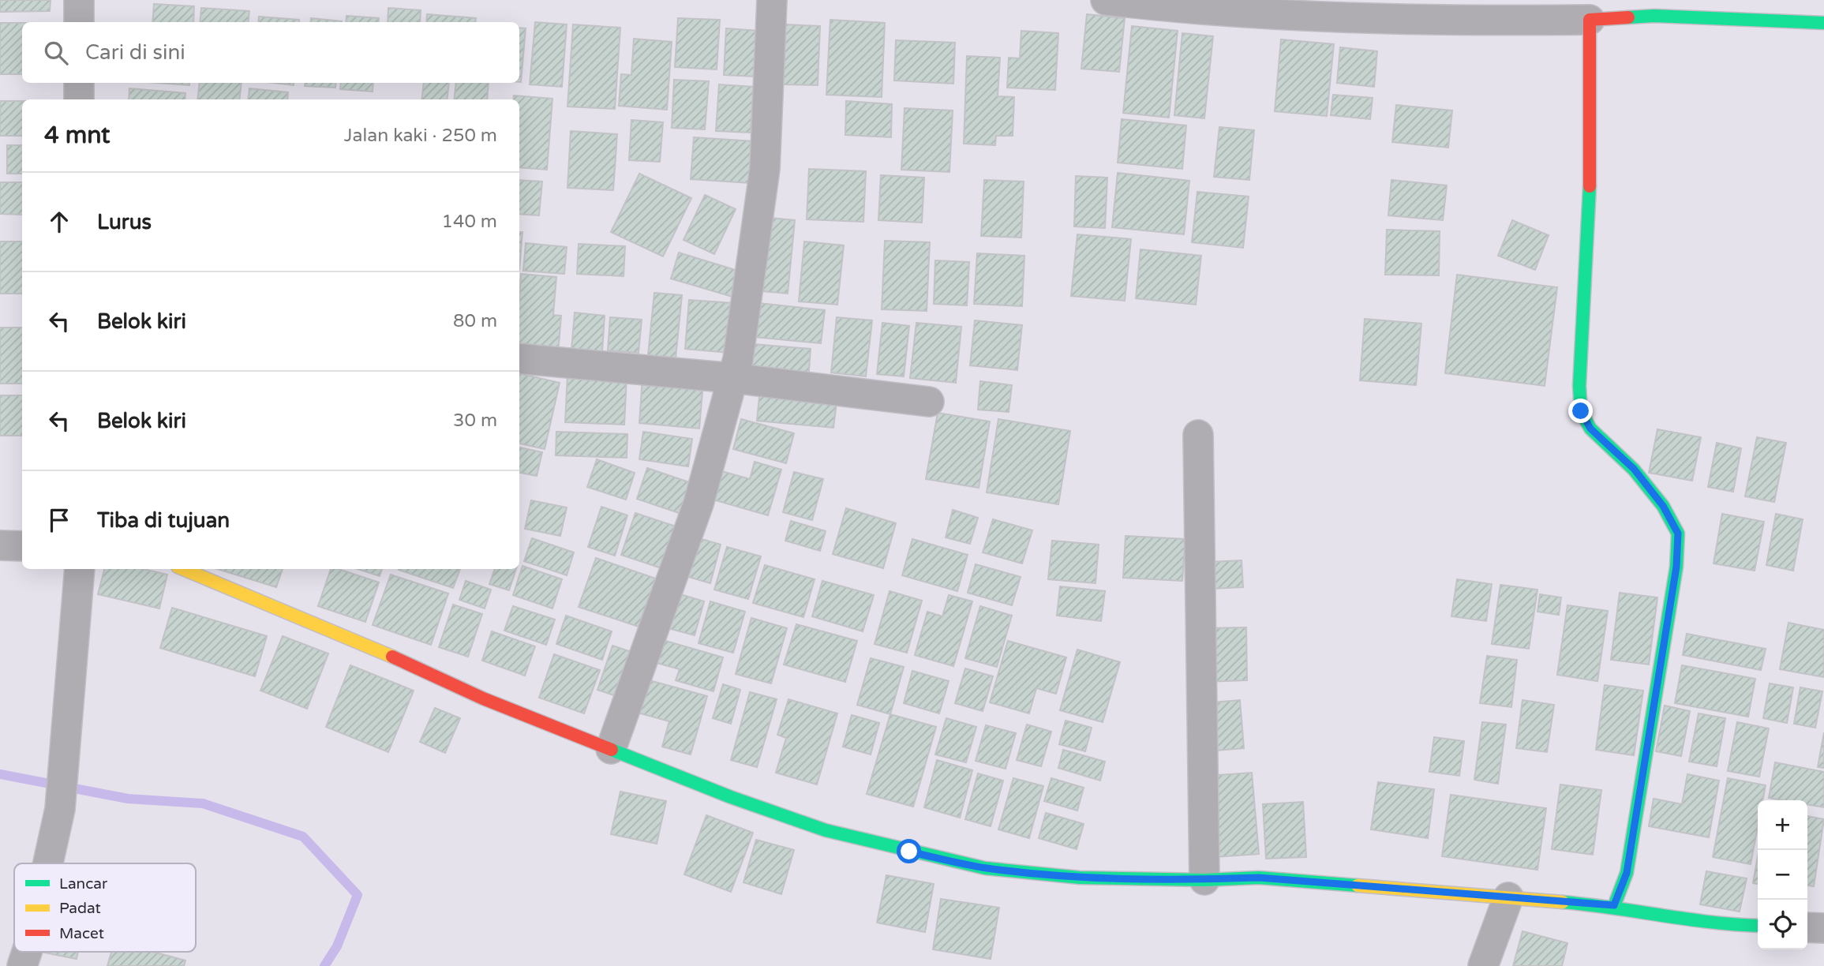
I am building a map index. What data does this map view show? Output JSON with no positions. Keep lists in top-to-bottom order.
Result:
{
  "legend": ["Lancar", "Padat", "Macet"],
  "page": {
    "search": "Cari di sini",
    "heading": ["4 mnt", "Jalan kaki · 250 m"],
    "list": [
      ["Lurus", "140 m"],
      ["Belok kiri", "80 m"],
      ["Belok kiri", "30 m"],
      "Tiba di tujuan"
    ],
    "map_buttons": ["+", "−"]
  }
}
